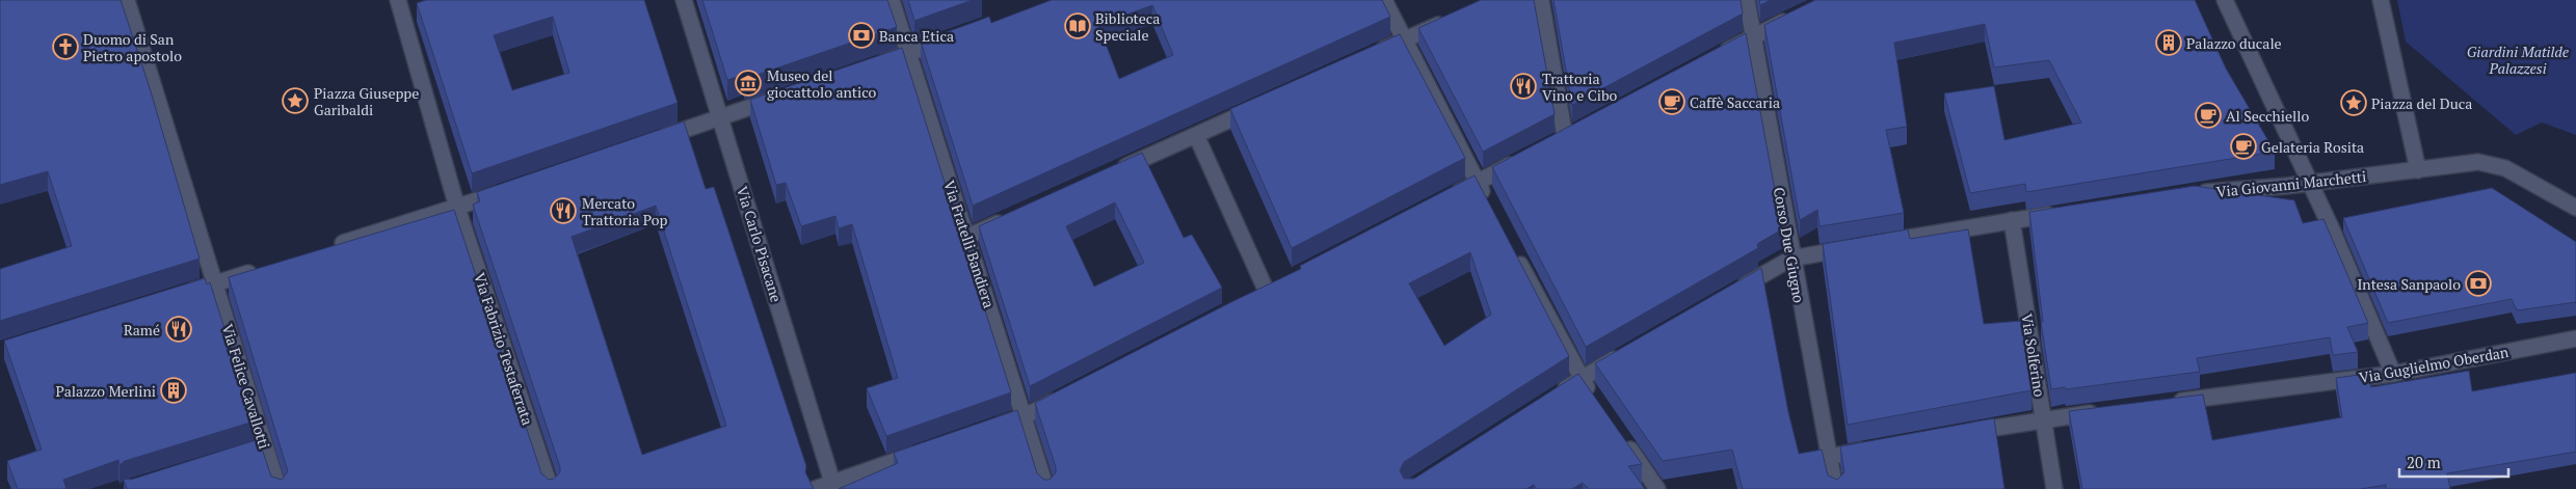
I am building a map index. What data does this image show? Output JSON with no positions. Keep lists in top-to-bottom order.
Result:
{
  "streets": {
    "street": [
      "Via Giovanni Marchetti",
      "Via Carlo Pisacane",
      "Via Fratelli Bandiera",
      "Corso Due Giugno",
      "Via Fabrizio Testaferrata",
      "Via Solferino",
      "Via Guglielmo Oberdan",
      "Via Felice Cavallotti"
    ]
  },
  "parks": ["Giardini Matilde Palazzesi"],
  "places": {
    "library": ["Biblioteca Speciale"],
    "bank": ["Banca Etica", "Intesa Sanpaolo"],
    "building": ["Palazzo ducale", "Palazzo Merlini"],
    "church": ["Duomo di San Pietro apostolo"],
    "museum": ["Museo del giocattolo antico"],
    "restaurant": ["Trattoria Vino e Cibo", "Mercato Trattoria Pop", "Ramé"],
    "place": ["Piazza Giuseppe Garibaldi", "Piazza del Duca"],
    "cafe": ["Caffè Saccaria", "Al Secchiello", "Gelateria Rosita"]
  },
  "scale_bar": "20 m"
}
